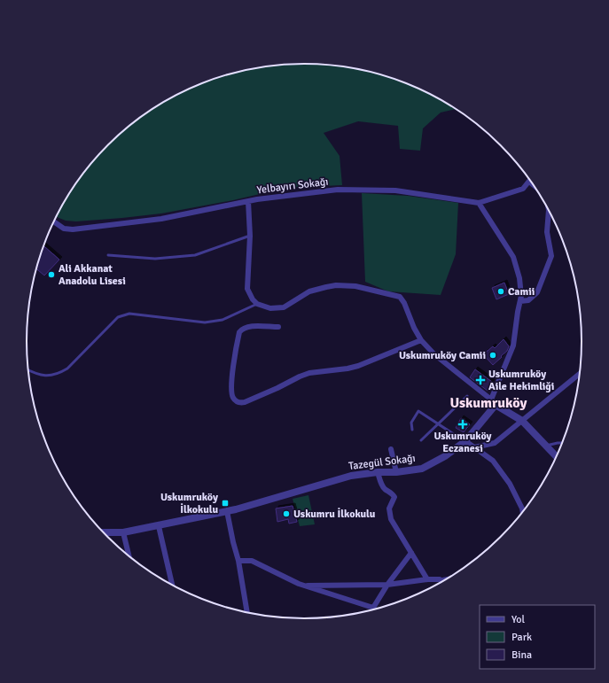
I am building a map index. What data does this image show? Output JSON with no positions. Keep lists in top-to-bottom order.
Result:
{
  "streets": {
    "street": ["Yelbayırı Sokağı", "Tazegül Sokağı"]
  },
  "districts": ["Uskumruköy"],
  "places": {
    "other": [
      "Ali Akkanat Anadolu Lisesi",
      "Camii",
      "Uskumruköy Camii",
      "Uskumru İlkokulu"
    ],
    "health": ["Uskumruköy Aile Hekimliği", "Uskumruköy Eczanesi"],
    "transit": ["Uskumruköy İlkokulu"]
  },
  "legend": ["Yol", "Park", "Bina"]
}
